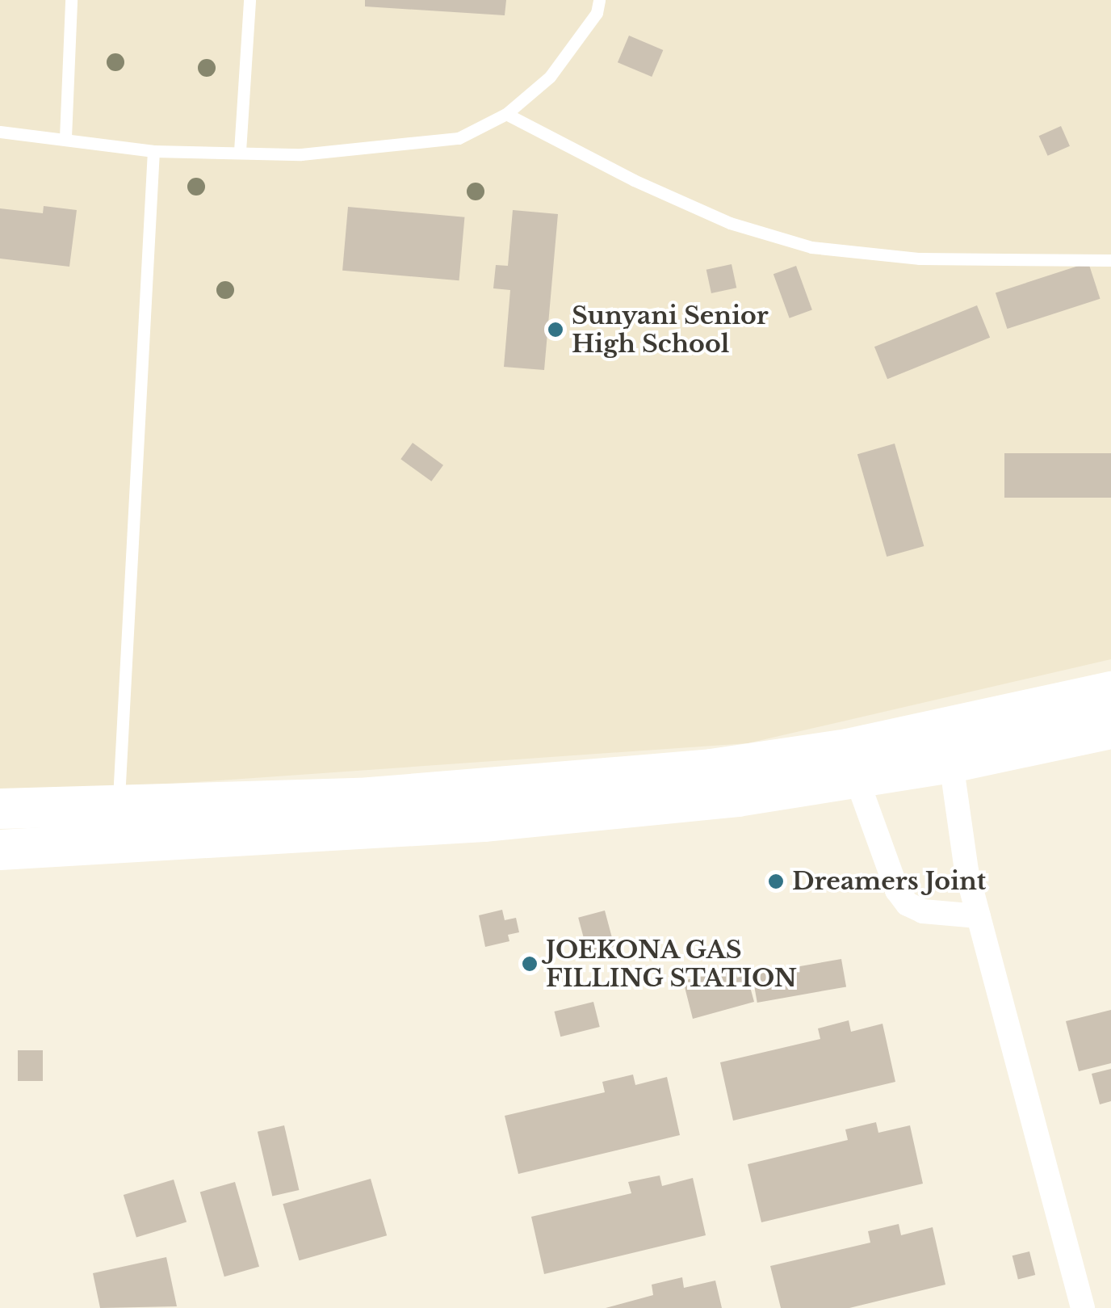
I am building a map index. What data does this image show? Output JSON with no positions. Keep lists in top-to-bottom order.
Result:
{
  "places": ["Sunyani Senior High School", "Dreamers Joint", "JOEKONA GAS FILLING STATION"]
}
